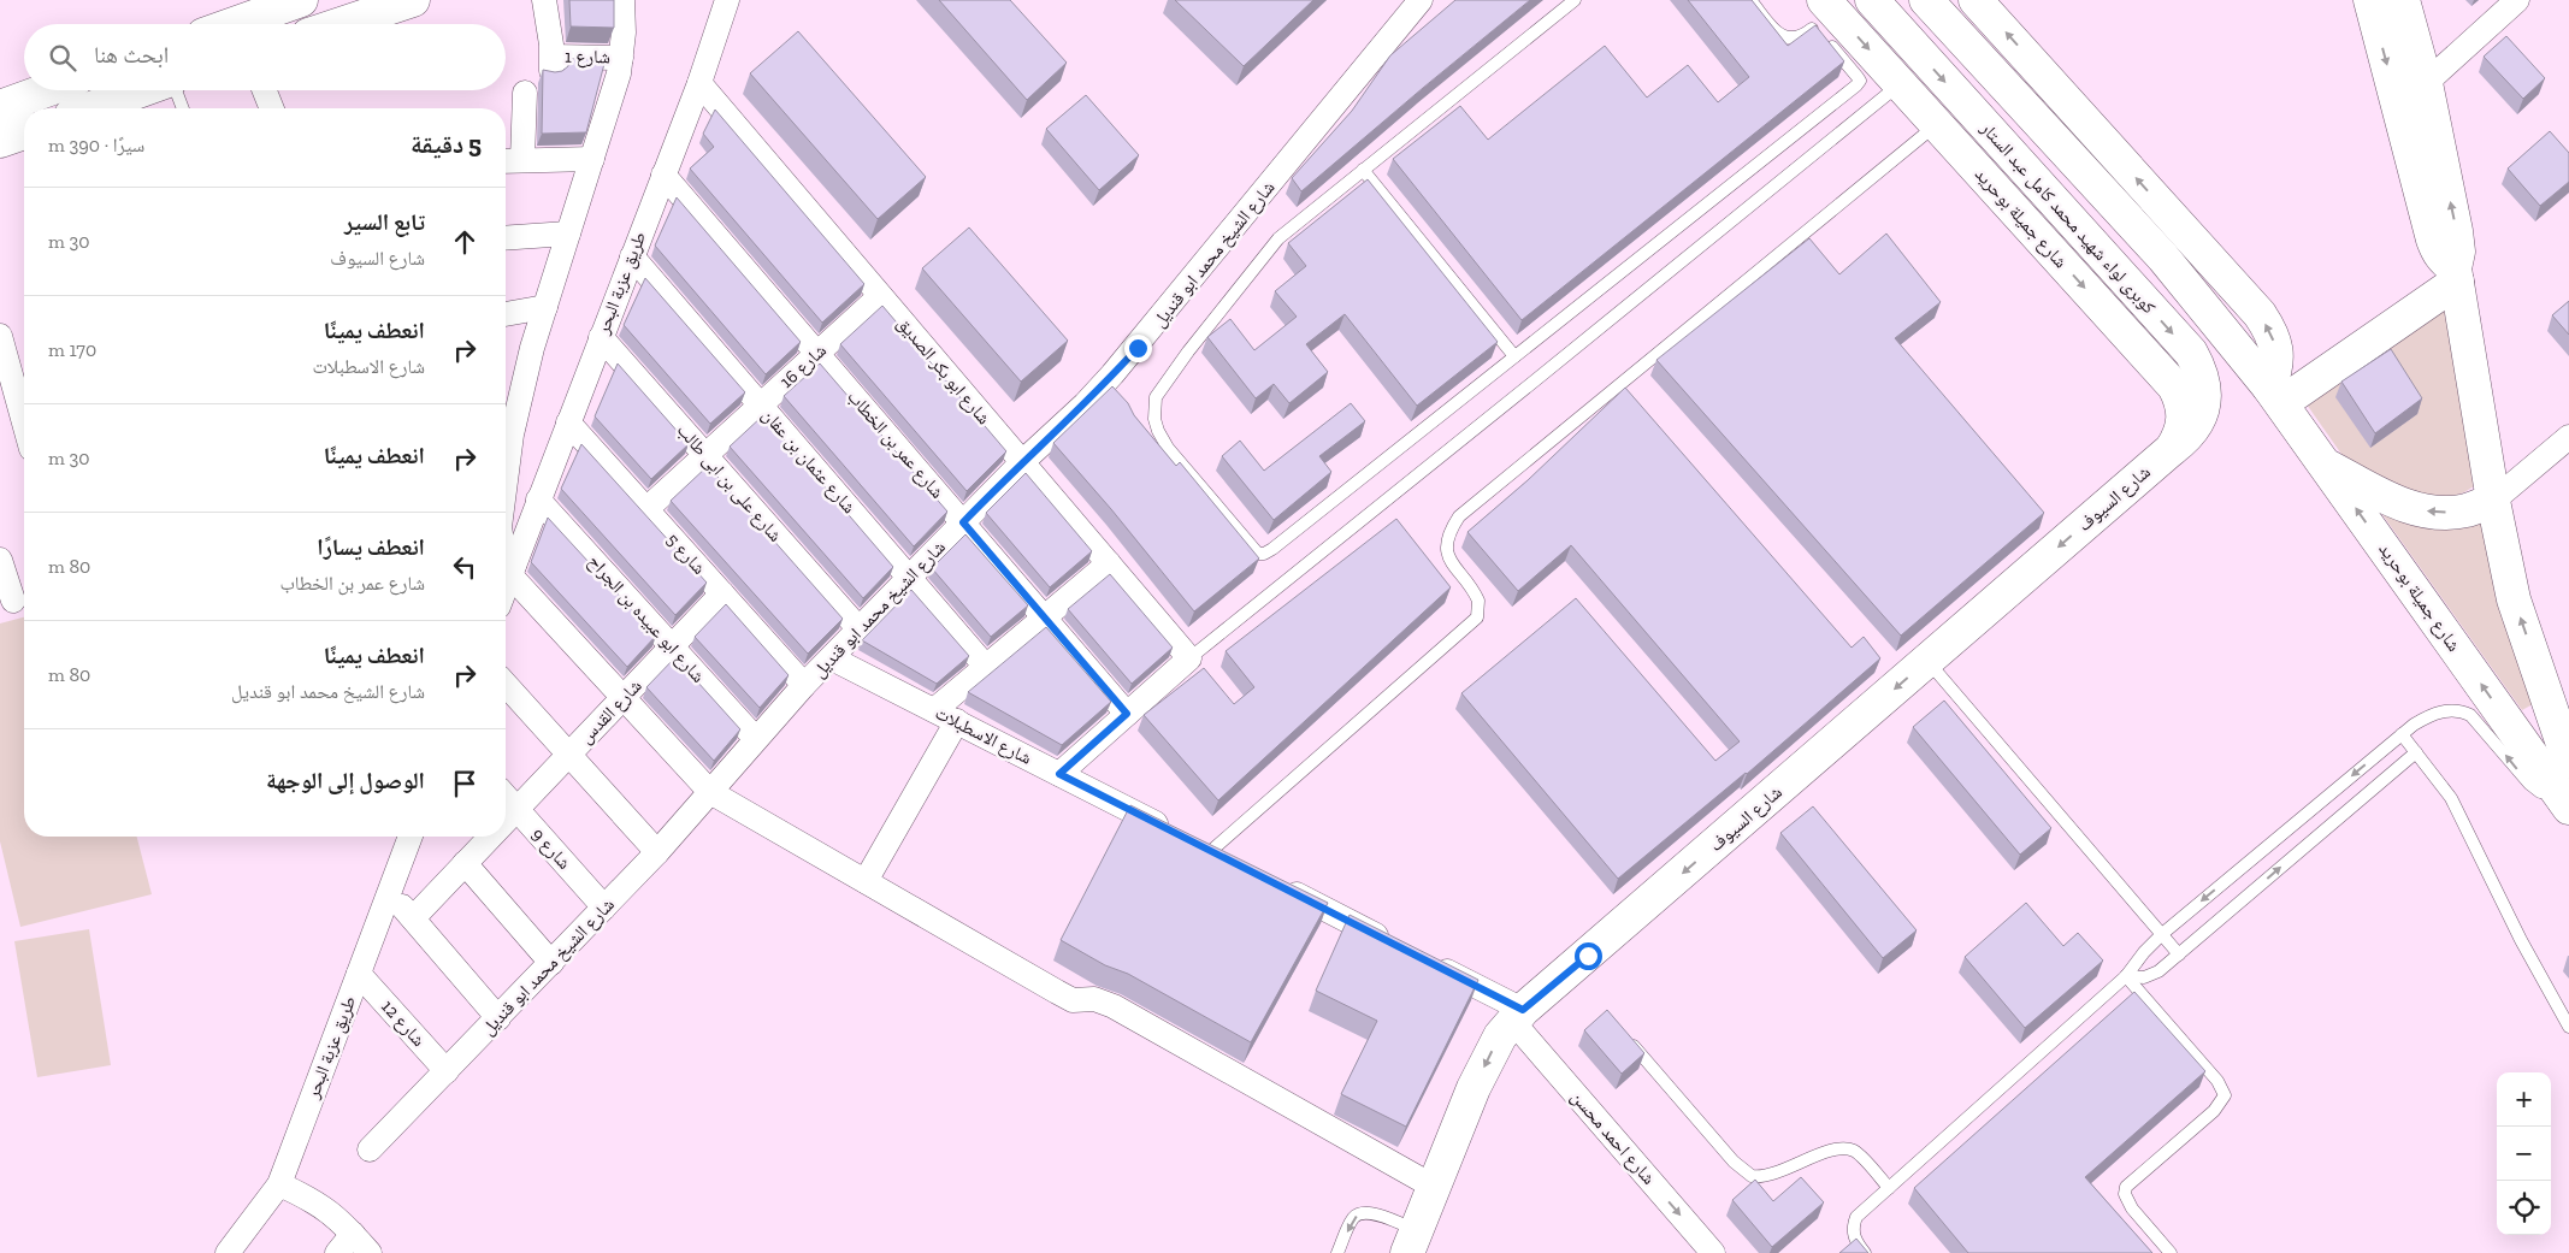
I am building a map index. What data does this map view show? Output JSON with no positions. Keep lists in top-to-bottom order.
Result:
{
  "streets": {
    "main road": ["شارع جميلة بوحريد", "كوبرى لواء شهيد محمد كامل عبد الستار", "شارع السيوف"],
    "street": [
      "شارع 1",
      "شارع الشيخ محمد ابو قنديل",
      "طريق عزبة البحر",
      "شارع 16",
      "شارع ابو بكر الصديق",
      "شارع عمر بن الخطاب",
      "شارع عثمان بن عفان",
      "شارع على بن ابى طالب",
      "شارع 5",
      "شارع ابو عبيده بن الجراح",
      "شارع القدس",
      "شارع الاسطبلات",
      "شارع 9",
      "شارع 12",
      "شارع احمد محسن"
    ]
  },
  "crossings": [
    ["شارع جميلة بوحريد", "كوبرى لواء شهيد محمد كامل عبد الستار"],
    ["شارع جميلة بوحريد", "شارع السيوف"],
    ["كوبرى لواء شهيد محمد كامل عبد الستار", "شارع السيوف"],
    ["شارع الشيخ محمد ابو قنديل", "شارع ابو بكر الصديق"],
    ["شارع الشيخ محمد ابو قنديل", "شارع عمر بن الخطاب"],
    ["شارع الشيخ محمد ابو قنديل", "شارع عثمان بن عفان"],
    ["شارع الشيخ محمد ابو قنديل", "شارع على بن ابى طالب"],
    ["شارع الشيخ محمد ابو قنديل", "شارع 5"],
    ["شارع الشيخ محمد ابو قنديل", "شارع ابو عبيده بن الجراح"],
    ["شارع الشيخ محمد ابو قنديل", "شارع الاسطبلات"],
    ["شارع الشيخ محمد ابو قنديل", "شارع 9"],
    ["شارع الشيخ محمد ابو قنديل", "شارع 12"],
    ["طريق عزبة البحر", "شارع ابو بكر الصديق"],
    ["طريق عزبة البحر", "شارع عمر بن الخطاب"],
    ["طريق عزبة البحر", "شارع عثمان بن عفان"],
    ["طريق عزبة البحر", "شارع على بن ابى طالب"],
    ["طريق عزبة البحر", "شارع 5"],
    ["طريق عزبة البحر", "شارع ابو عبيده بن الجراح"],
    ["طريق عزبة البحر", "شارع 12"],
    ["شارع 16", "شارع ابو بكر الصديق"],
    ["شارع 16", "شارع عمر بن الخطاب"],
    ["شارع 16", "شارع عثمان بن عفان"],
    ["شارع 16", "شارع على بن ابى طالب"],
    ["شارع 16", "شارع 5"],
    ["شارع السيوف", "شارع احمد محسن"],
    ["شارع 5", "شارع القدس"],
    ["شارع ابو عبيده بن الجراح", "شارع القدس"],
    ["شارع القدس", "شارع 9"]
  ],
  "one_way": ["شارع السيوف", "شارع احمد محسن"],
  "page": {
    "search": "ابحث هنا",
    "heading": ["5 دقيقة", "سيرًا · 390 m"],
    "list": [
      ["تابع السير", "شارع السيوف", "30 m"],
      ["انعطف يمينًا", "شارع الاسطبلات", "170 m"],
      ["انعطف يمينًا", "30 m"],
      ["انعطف يسارًا", "شارع عمر بن الخطاب", "80 m"],
      ["انعطف يمينًا", "شارع الشيخ محمد ابو قنديل", "80 m"],
      "الوصول إلى الوجهة"
    ],
    "map_buttons": ["+", "−"]
  }
}
